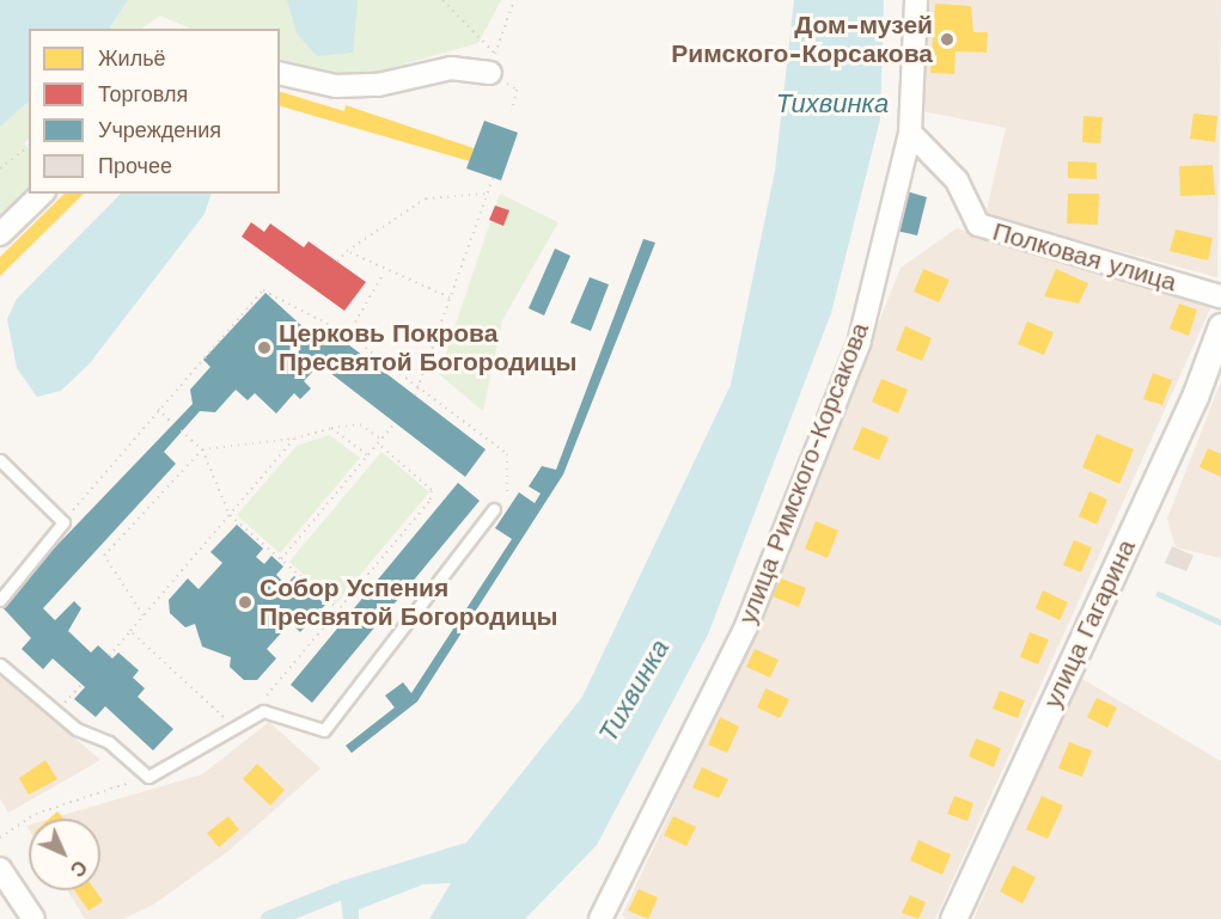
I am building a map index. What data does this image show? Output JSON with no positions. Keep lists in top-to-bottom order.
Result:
{
  "streets": {
    "street": ["Полковая улица", "улица Римского-Корсакова", "улица Гагарина"]
  },
  "crossings": [
    ["Полковая улица", "улица Римского-Корсакова"]
  ],
  "water": ["Тихвинка"],
  "places": ["Дом-музей Римского-Корсакова", "Церковь Покрова Пресвятой Богородицы", "Собор Успения Пресвятой Богородицы"],
  "legend": [
    "Жильё",
    "Торговля",
    "Учреждения",
    "Прочее"
  ],
  "north": "bottom right"
}
